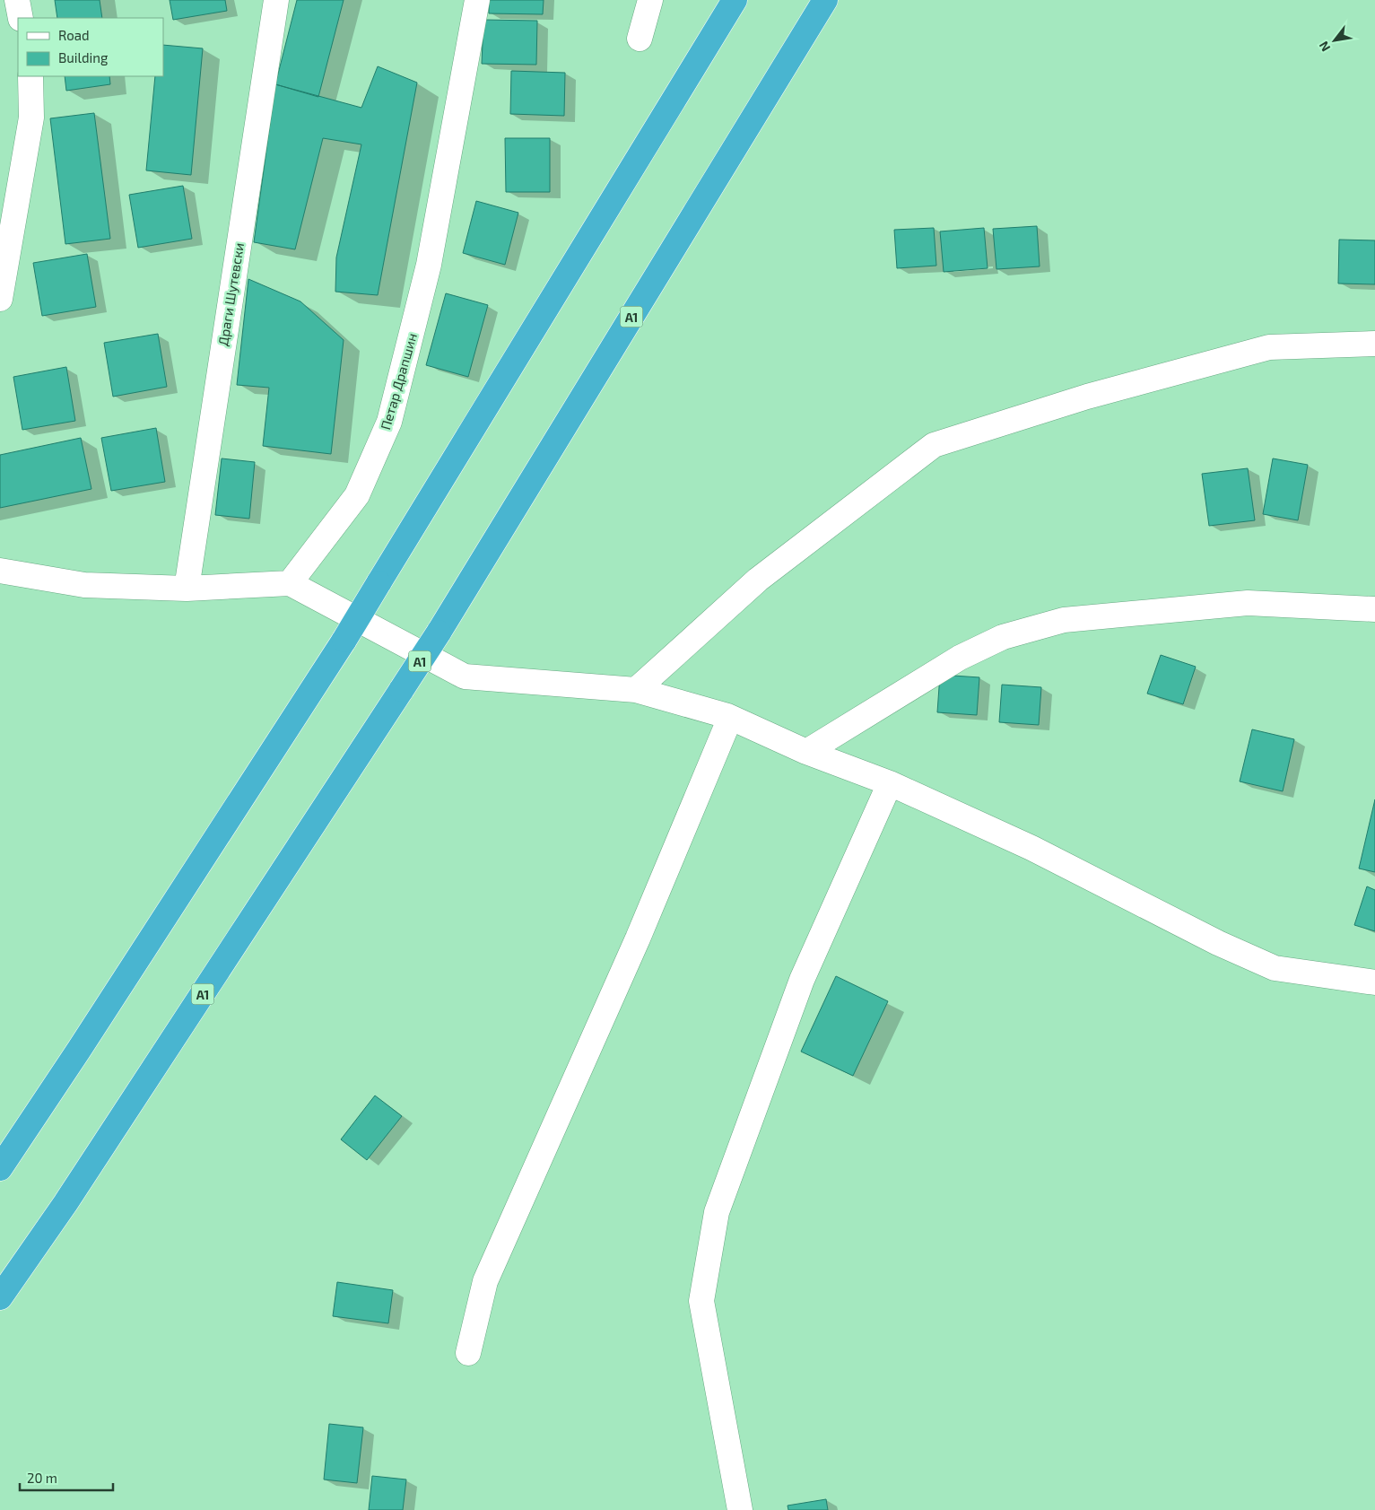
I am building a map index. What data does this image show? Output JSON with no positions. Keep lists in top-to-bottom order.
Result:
{
  "streets": {
    "highway": ["A1"],
    "street": ["Драги Шутевски", "Петар Драпшин"]
  },
  "legend": ["Road", "Building"],
  "scale_bar": "20 m",
  "north": "bottom left"
}
